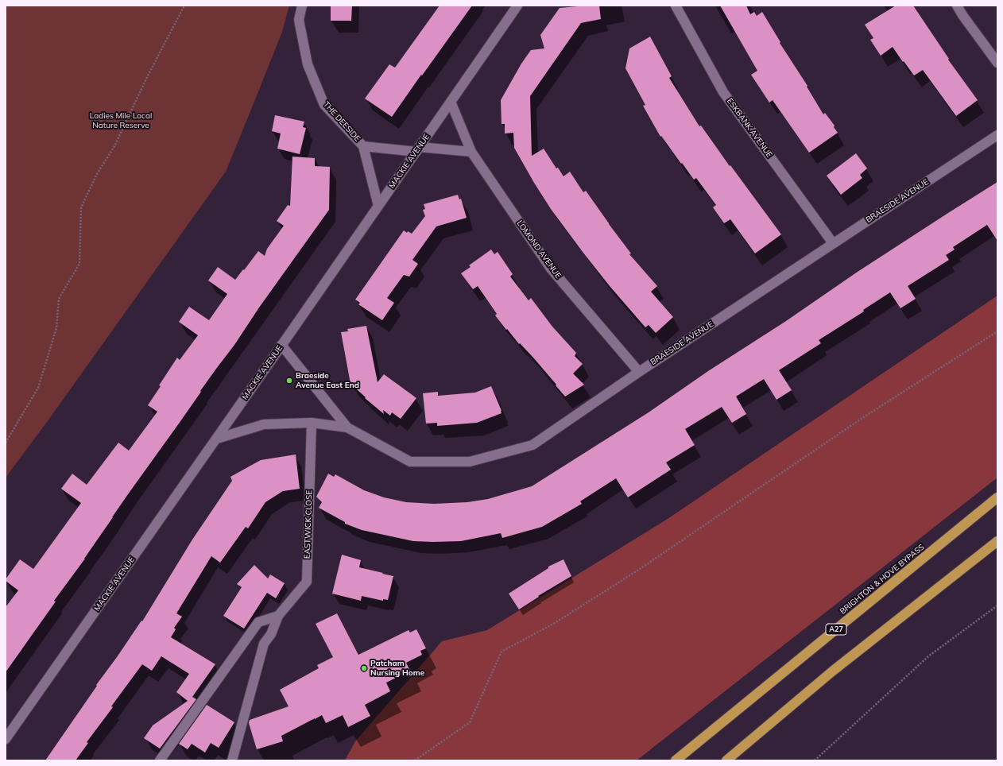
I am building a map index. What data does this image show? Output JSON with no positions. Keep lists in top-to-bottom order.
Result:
{
  "streets": {
    "highway": ["BRIGHTON & HOVE BYPASS", "A27"],
    "street": [
      "THE DEESIDE",
      "ESKBANK AVENUE",
      "MACKIE AVENUE",
      "BRAESIDE AVENUE",
      "LOMOND AVENUE",
      "EASTWICK CLOSE"
    ]
  },
  "crossings": [
    ["THE DEESIDE", "MACKIE AVENUE"],
    ["ESKBANK AVENUE", "BRAESIDE AVENUE"],
    ["MACKIE AVENUE", "BRAESIDE AVENUE"],
    ["MACKIE AVENUE", "LOMOND AVENUE"],
    ["BRAESIDE AVENUE", "LOMOND AVENUE"],
    ["BRAESIDE AVENUE", "EASTWICK CLOSE"]
  ],
  "parks": ["Ladies Mile Local Nature Reserve"],
  "places": ["Braeside Avenue East End", "Patcham Nursing Home"]
}
